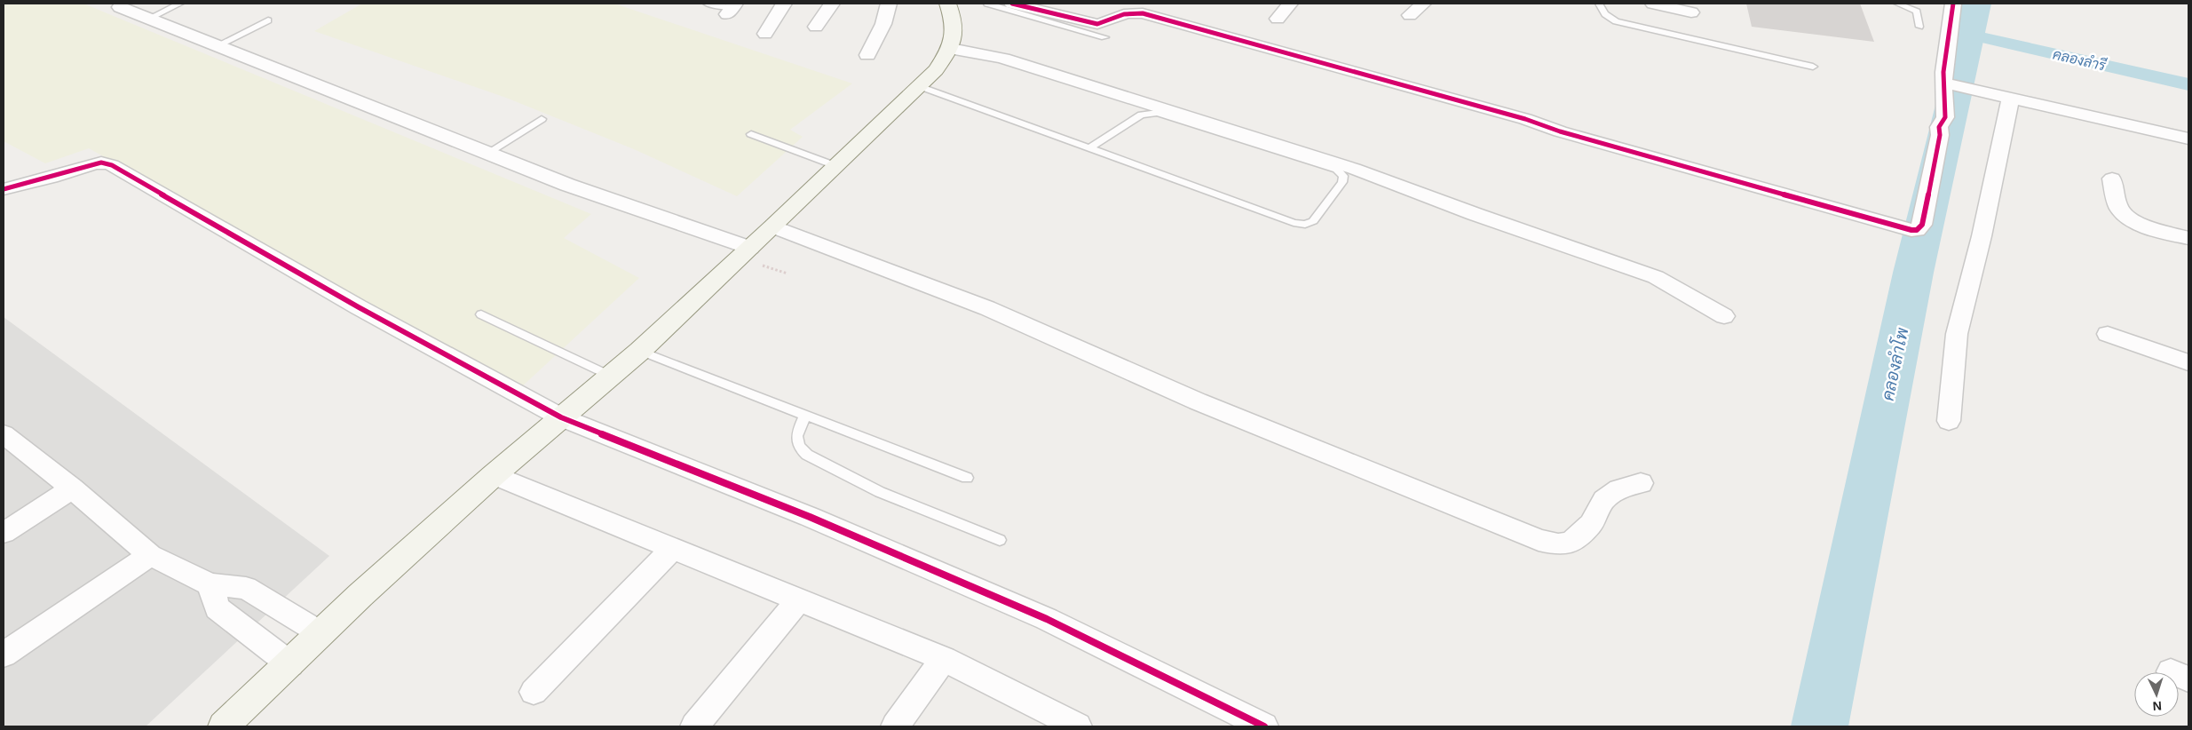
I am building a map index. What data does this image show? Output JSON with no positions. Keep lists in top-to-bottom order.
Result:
{
  "water": ["คลองลำรี", "คลองลำโพ"],
  "north": "bottom"
}
